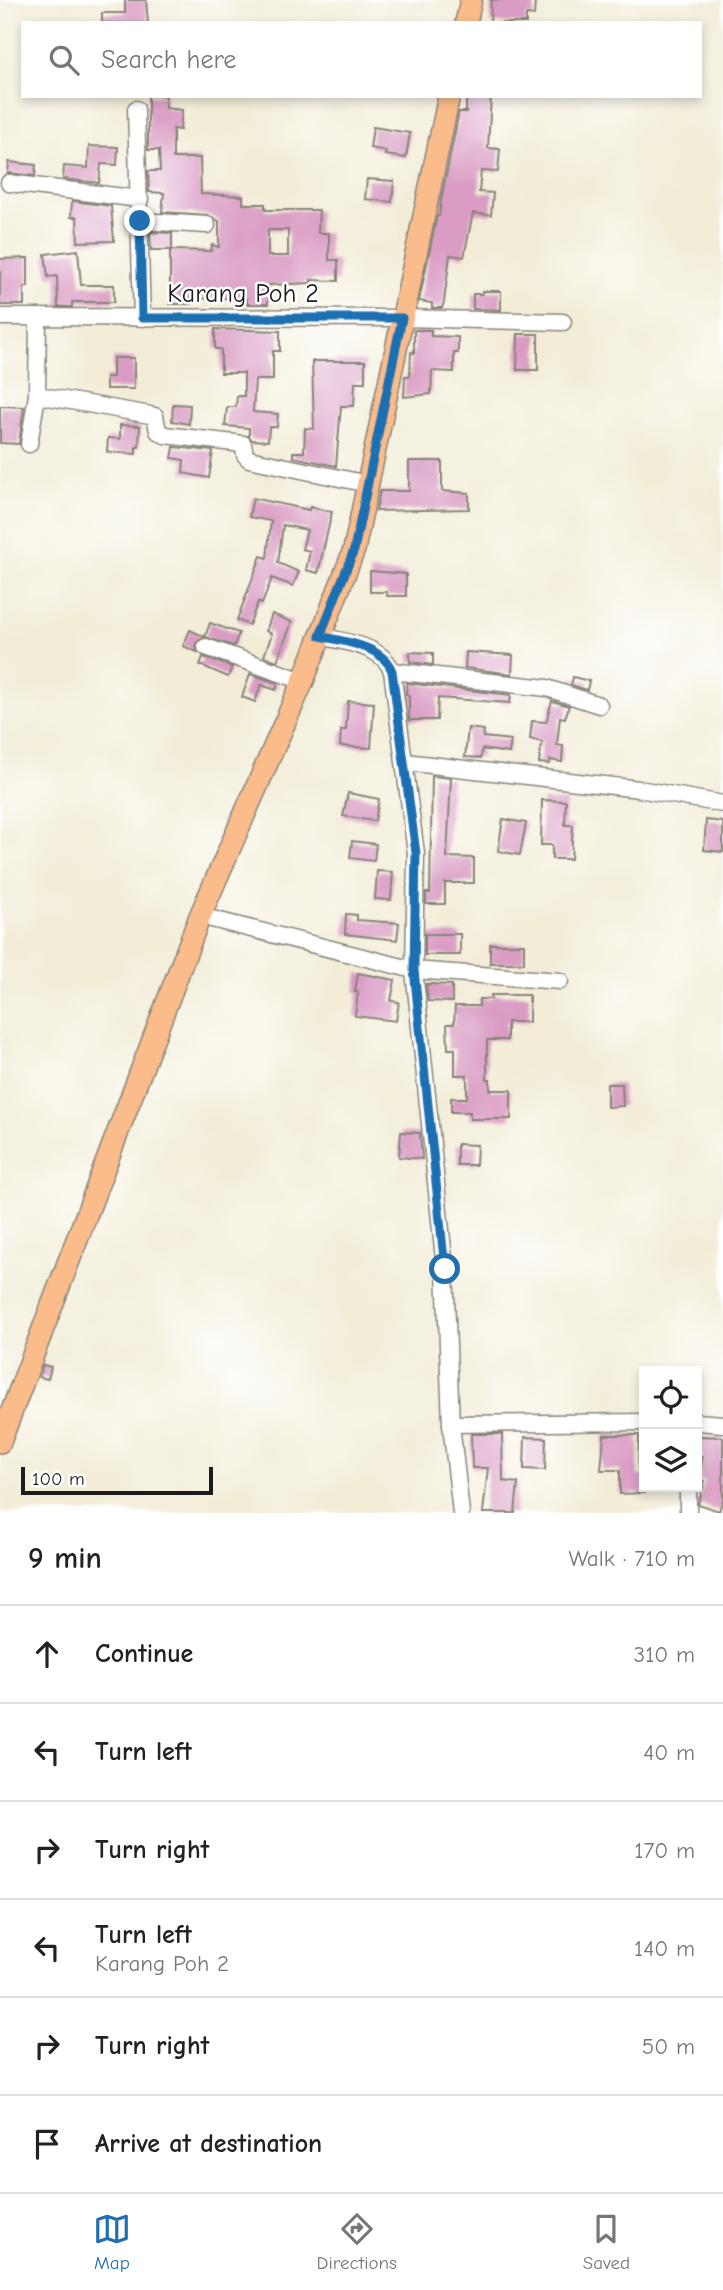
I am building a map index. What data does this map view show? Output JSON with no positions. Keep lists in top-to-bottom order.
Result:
{
  "streets": {
    "street": ["Karang Poh 2"]
  },
  "scale_bar": "100 m",
  "page": {
    "search": "Search here",
    "scale": "100 m",
    "heading": ["9 min", "Walk · 710 m"],
    "list": [
      ["Continue", "310 m"],
      ["Turn left", "40 m"],
      ["Turn right", "170 m"],
      ["Turn left", "Karang Poh 2", "140 m"],
      ["Turn right", "50 m"],
      "Arrive at destination"
    ],
    "nav": ["Map", "Directions", "Saved"]
  }
}
